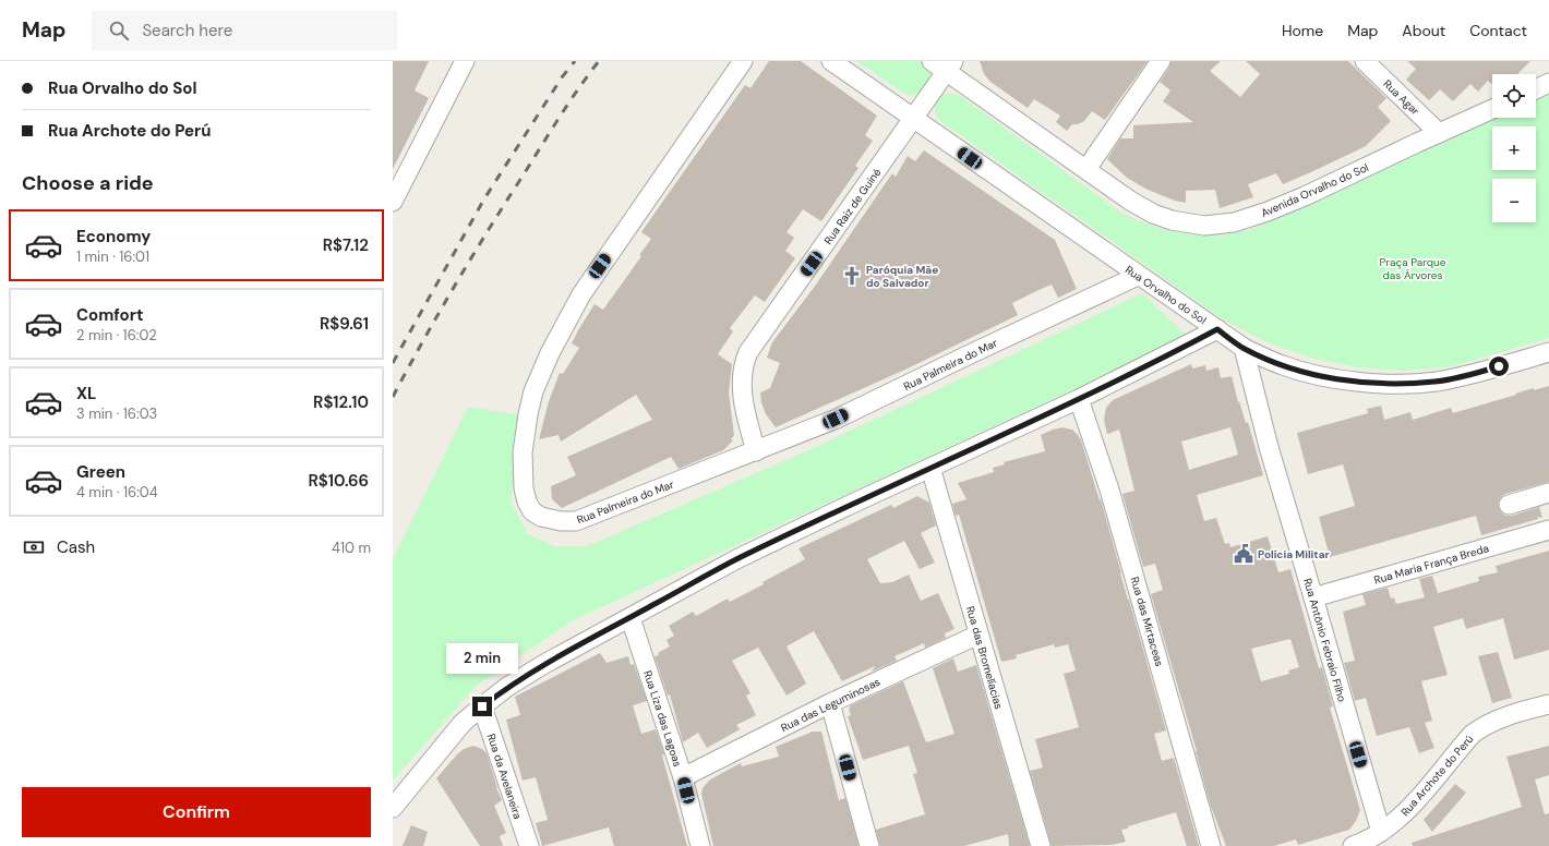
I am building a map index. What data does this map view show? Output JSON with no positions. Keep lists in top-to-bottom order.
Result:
{
  "streets": {
    "street": [
      "Rua Agar",
      "Avenida Orvalho do Sol",
      "Rua Raiz de Guiné",
      "Rua Orvalho do Sol",
      "Rua Palmeira do Mar",
      "Rua Maria França Breda",
      "Rua das Mirtaceas",
      "Rua Antônio Febraio Filho",
      "Rua das Bromelíacias",
      "Rua das Leguminosas",
      "Rua Liza das Lagoas",
      "Rua Archote do Perú",
      "Rua da Avelaneira"
    ]
  },
  "crossings": [
    ["Rua Agar", "Avenida Orvalho do Sol"],
    ["Avenida Orvalho do Sol", "Rua Raiz de Guiné"],
    ["Rua Raiz de Guiné", "Rua Orvalho do Sol"],
    ["Rua Raiz de Guiné", "Rua Palmeira do Mar"],
    ["Rua Orvalho do Sol", "Rua Palmeira do Mar"],
    ["Rua Orvalho do Sol", "Rua Antônio Febraio Filho"],
    ["Rua Maria França Breda", "Rua Antônio Febraio Filho"],
    ["Rua Antônio Febraio Filho", "Rua Archote do Perú"],
    ["Rua das Bromelíacias", "Rua das Leguminosas"],
    ["Rua das Leguminosas", "Rua Liza das Lagoas"]
  ],
  "parks": ["Praça Parque das Árvores"],
  "places": {
    "church": ["Paróquia Mãe do Salvador"],
    "public building": ["Polícia Militar"]
  },
  "page": {
    "header": "Map",
    "search": "Search here",
    "nav": [
      "Home",
      "Map",
      "About",
      "Contact"
    ],
    "banner": ["Rua Orvalho do Sol", "Rua Archote do Perú"],
    "map_buttons": ["+", "−"],
    "heading": "Choose a ride",
    "list": [
      {
        "name": "Economy",
        "note": "1 min · 16:01",
        "value": "R$7.12"
      },
      {
        "name": "Comfort",
        "note": "2 min · 16:02",
        "value": "R$9.61"
      },
      {
        "name": "XL",
        "note": "3 min · 16:03",
        "value": "R$12.10"
      },
      {
        "name": "Green",
        "note": "4 min · 16:04",
        "value": "R$10.66"
      }
    ],
    "pay": ["Cash", "410 m"],
    "bubble": "2 min",
    "buttons": "Confirm"
  }
}
